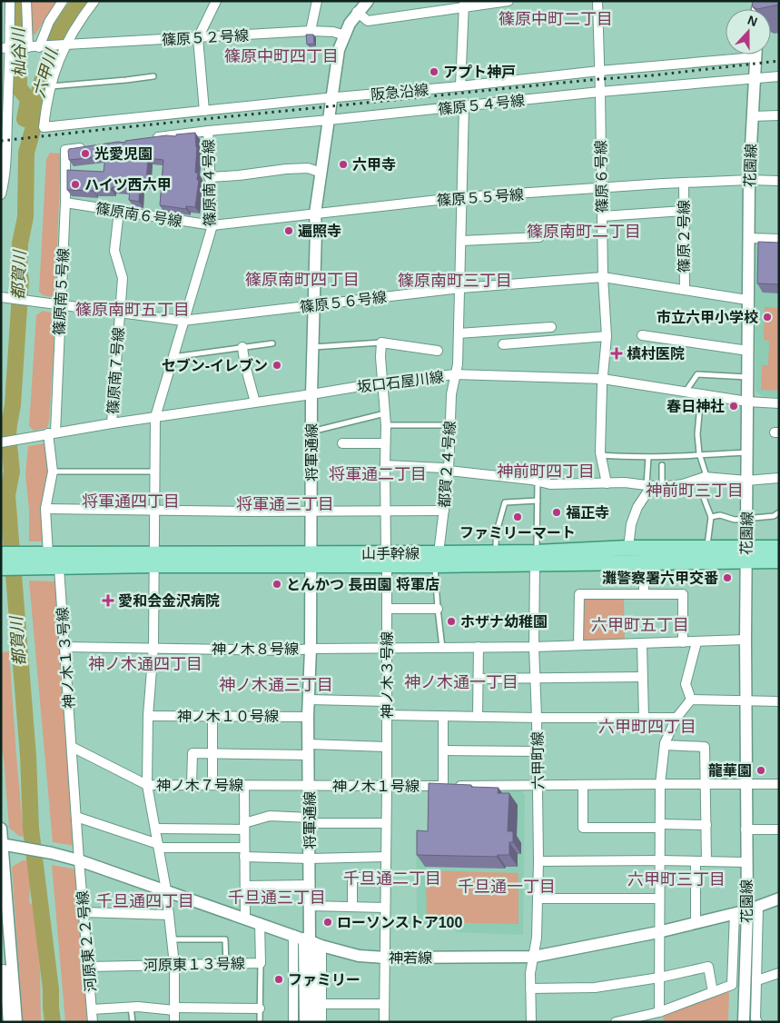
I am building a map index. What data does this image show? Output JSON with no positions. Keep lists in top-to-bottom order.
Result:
{
  "streets": {
    "main road": ["山手幹線"],
    "street": [
      "篠原５２号線",
      "阪急沿線",
      "篠原５４号線",
      "花園線",
      "篠原６号線",
      "篠原南４号線",
      "篠原５５号線",
      "篠原南６号線",
      "篠原２号線",
      "篠原南５号線",
      "篠原５６号線",
      "篠原南７号線",
      "坂口石屋川線",
      "将軍通線",
      "都賀２４号線",
      "神ノ木８号線",
      "神ノ木１３号線",
      "神ノ木３号線",
      "神ノ木１０号線",
      "六甲町線",
      "神ノ木７号線",
      "神ノ木１号線",
      "河原東２２号線",
      "神若線",
      "河原東１３号線"
    ]
  },
  "crossings": [
    ["篠原５２号線", "将軍通線"],
    ["阪急沿線", "花園線"],
    ["阪急沿線", "篠原６号線"],
    ["阪急沿線", "将軍通線"],
    ["篠原５４号線", "花園線"],
    ["篠原５４号線", "篠原６号線"],
    ["篠原５４号線", "篠原南４号線"],
    ["篠原５４号線", "将軍通線"],
    ["篠原５４号線", "都賀２４号線"],
    ["花園線", "篠原５５号線"],
    ["花園線", "篠原５６号線"],
    ["花園線", "坂口石屋川線"],
    ["花園線", "山手幹線"],
    ["花園線", "神ノ木８号線"],
    ["花園線", "神ノ木１号線"],
    ["花園線", "神若線"],
    ["篠原６号線", "篠原５５号線"],
    ["篠原６号線", "篠原５６号線"],
    ["篠原６号線", "坂口石屋川線"],
    ["篠原南４号線", "篠原５５号線"],
    ["篠原南４号線", "篠原南６号線"],
    ["篠原南４号線", "篠原５６号線"],
    ["篠原南４号線", "坂口石屋川線"],
    ["篠原南４号線", "山手幹線"],
    ["篠原南４号線", "神ノ木８号線"],
    ["篠原南４号線", "神ノ木１０号線"],
    ["篠原南４号線", "神ノ木７号線"],
    ["篠原南４号線", "神若線"],
    ["篠原南４号線", "河原東１３号線"],
    ["篠原５５号線", "篠原南６号線"],
    ["篠原５５号線", "篠原２号線"],
    ["篠原５５号線", "将軍通線"],
    ["篠原５５号線", "都賀２４号線"],
    ["篠原南６号線", "篠原南５号線"],
    ["篠原南６号線", "篠原南７号線"],
    ["篠原２号線", "篠原５６号線"],
    ["篠原南５号線", "篠原５６号線"],
    ["篠原南５号線", "坂口石屋川線"],
    ["篠原南５号線", "山手幹線"],
    ["篠原５６号線", "篠原南７号線"],
    ["篠原５６号線", "将軍通線"],
    ["篠原５６号線", "都賀２４号線"],
    ["篠原南７号線", "坂口石屋川線"],
    ["坂口石屋川線", "将軍通線"],
    ["坂口石屋川線", "都賀２４号線"],
    ["坂口石屋川線", "神ノ木３号線"],
    ["将軍通線", "山手幹線"],
    ["将軍通線", "神ノ木８号線"],
    ["将軍通線", "神ノ木１０号線"],
    ["将軍通線", "神ノ木７号線"],
    ["将軍通線", "神ノ木１号線"],
    ["将軍通線", "神若線"],
    ["都賀２４号線", "山手幹線"],
    ["山手幹線", "神ノ木１３号線"],
    ["山手幹線", "神ノ木３号線"],
    ["山手幹線", "六甲町線"],
    ["神ノ木８号線", "神ノ木１３号線"],
    ["神ノ木８号線", "神ノ木３号線"],
    ["神ノ木８号線", "六甲町線"],
    ["神ノ木１３号線", "神ノ木７号線"],
    ["神ノ木１３号線", "河原東２２号線"],
    ["神ノ木３号線", "神ノ木１号線"],
    ["神ノ木３号線", "神若線"],
    ["六甲町線", "神ノ木１号線"],
    ["六甲町線", "神若線"],
    ["神ノ木７号線", "神ノ木１号線"],
    ["河原東２２号線", "神若線"],
    ["河原東２２号線", "河原東１３号線"],
    ["神若線", "河原東１３号線"]
  ],
  "districts": [
    "篠原中町二丁目",
    "篠原中町四丁目",
    "篠原南町二丁目",
    "篠原南町四丁目",
    "篠原南町三丁目",
    "篠原南町五丁目",
    "神前町四丁目",
    "将軍通二丁目",
    "神前町三丁目",
    "将軍通四丁目",
    "将軍通三丁目",
    "六甲町五丁目",
    "神ノ木通四丁目",
    "神ノ木通一丁目",
    "神ノ木通三丁目",
    "六甲町四丁目",
    "千旦通二丁目",
    "六甲町三丁目",
    "千旦通一丁目",
    "千旦通三丁目",
    "千旦通四丁目"
  ],
  "water": ["杣谷川", "六甲川", "都賀川"],
  "places": {
    "other": [
      "アプト神戸",
      "光愛児園",
      "六甲寺",
      "ハイツ西六甲",
      "遍照寺",
      "市立六甲小学校",
      "セブン-イレブン",
      "春日神社",
      "福正寺",
      "ファミリーマート",
      "灘警察署六甲交番",
      "とんかつ 長田園 将軍店",
      "ホザナ幼稚園",
      "龍華園",
      "ローソンストア100",
      "ファミリー"
    ],
    "health": ["槙村医院", "愛和会金沢病院"]
  },
  "north": "top"
}
